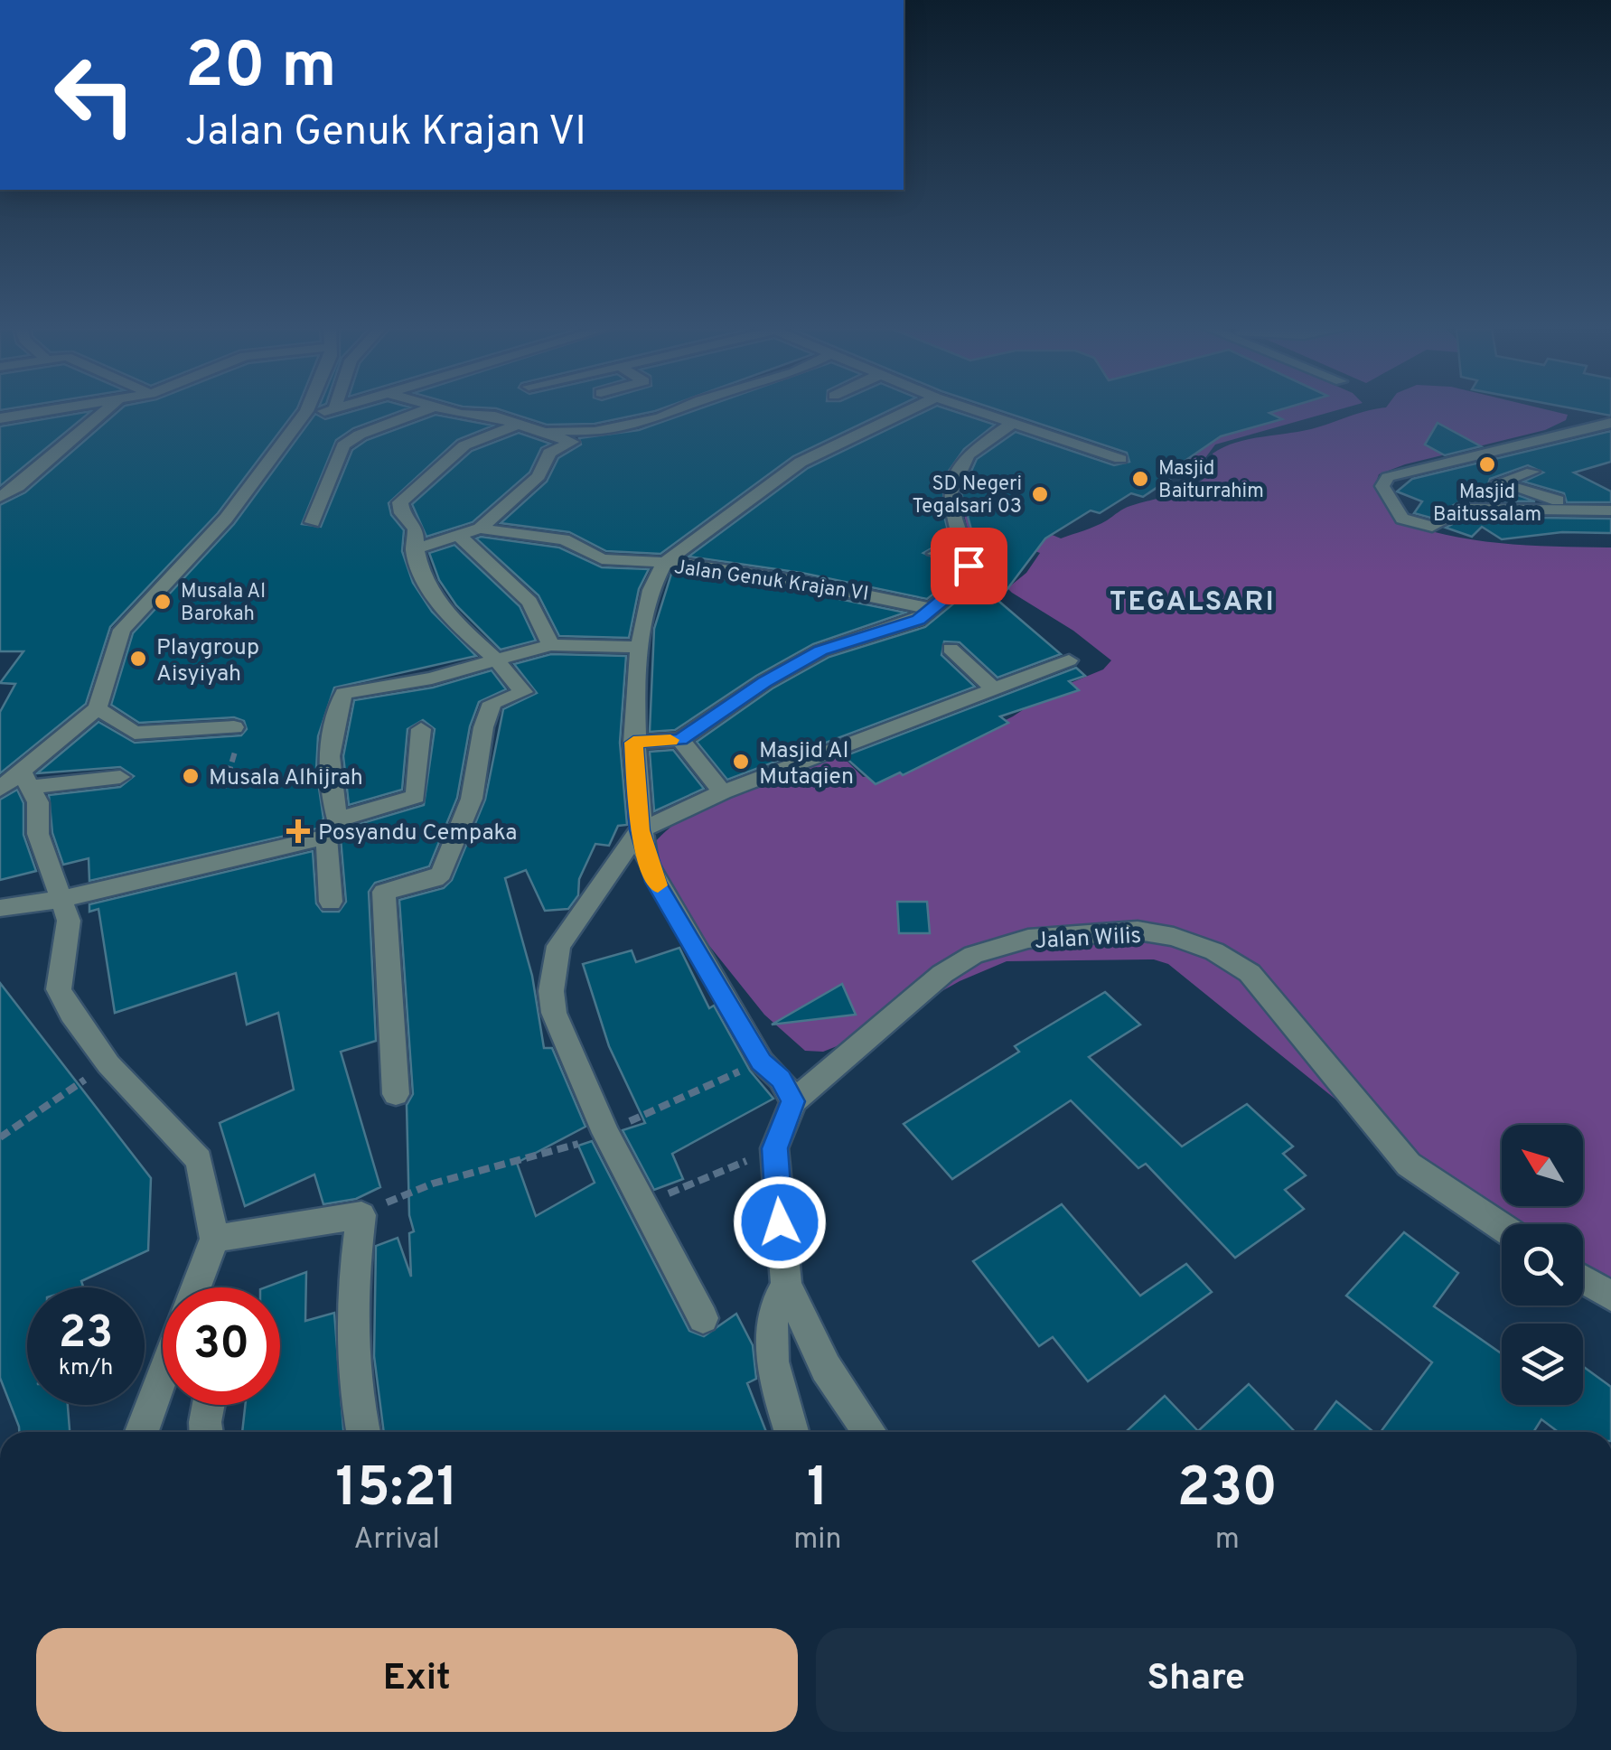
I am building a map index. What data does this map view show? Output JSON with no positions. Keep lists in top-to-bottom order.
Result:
{
  "streets": {
    "street": ["Jalan Genuk Krajan VI", "Jalan Wilis"]
  },
  "crossings": [
    ["Jalan Genuk Krajan VI", "Jalan Wilis"]
  ],
  "districts": ["TEGALSARI"],
  "places": {
    "other": [
      "Masjid Baitussalam",
      "Masjid Baiturrahim",
      "SD Negeri Tegalsari 03",
      "Musala Al Barokah",
      "Playgroup Aisyiyah",
      "Masjid Al Mutaqien",
      "Musala Alhijrah"
    ],
    "health": ["Posyandu Cempaka"]
  },
  "north": "top left",
  "page": {
    "turn": ["20 m", "Jalan Genuk Krajan VI"],
    "speed": "23 km/h",
    "limit": "30",
    "eta": [
      "15:21",
      "Arrival",
      "1",
      "min",
      "230",
      "m"
    ],
    "buttons": ["Exit", "Share"]
  }
}
